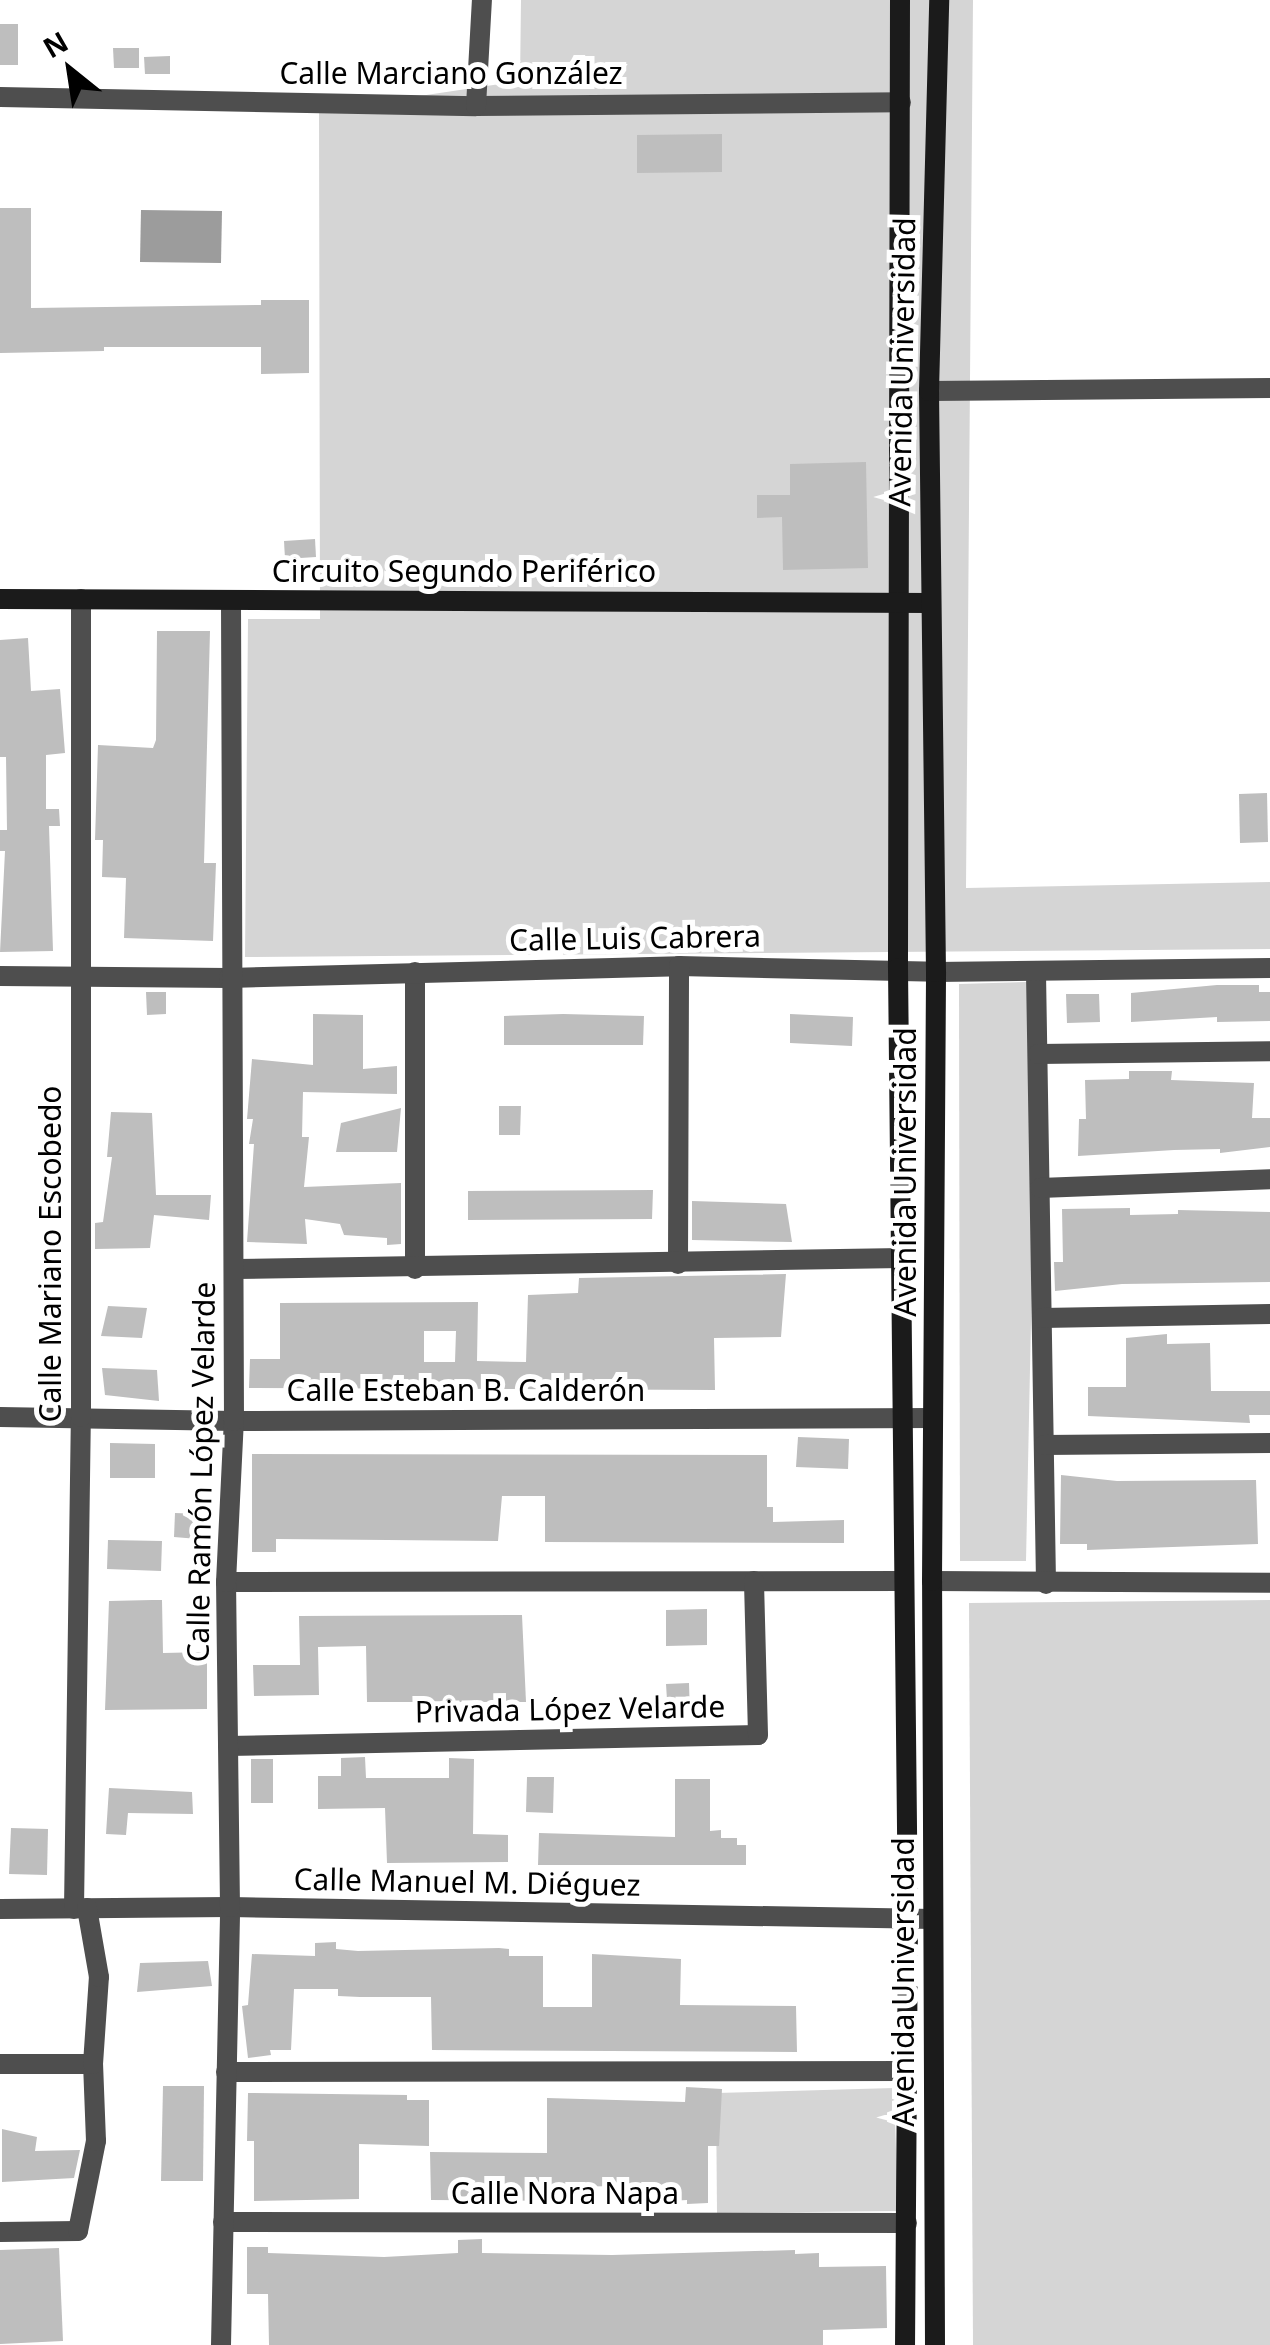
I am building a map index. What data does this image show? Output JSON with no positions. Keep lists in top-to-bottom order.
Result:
{
  "streets": {
    "main road": ["Avenida Universidad", "Circuito Segundo Periférico"],
    "street": [
      "Calle Marciano González",
      "Calle Luis Cabrera",
      "Calle Mariano Escobedo",
      "Calle Esteban B. Calderón",
      "Calle Ramón López Velarde",
      "Privada López Velarde",
      "Calle Manuel M. Diéguez",
      "Calle Nora Napa"
    ]
  },
  "crossings": [
    ["Calle Marciano González", "Avenida Universidad"],
    ["Avenida Universidad", "Circuito Segundo Periférico"],
    ["Avenida Universidad", "Calle Luis Cabrera"],
    ["Avenida Universidad", "Calle Esteban B. Calderón"],
    ["Avenida Universidad", "Calle Manuel M. Diéguez"],
    ["Avenida Universidad", "Calle Nora Napa"],
    ["Circuito Segundo Periférico", "Calle Mariano Escobedo"],
    ["Circuito Segundo Periférico", "Calle Ramón López Velarde"],
    ["Calle Luis Cabrera", "Calle Mariano Escobedo"],
    ["Calle Luis Cabrera", "Calle Ramón López Velarde"],
    ["Calle Mariano Escobedo", "Calle Esteban B. Calderón"],
    ["Calle Mariano Escobedo", "Calle Manuel M. Diéguez"],
    ["Calle Esteban B. Calderón", "Calle Ramón López Velarde"],
    ["Calle Ramón López Velarde", "Privada López Velarde"],
    ["Calle Ramón López Velarde", "Calle Manuel M. Diéguez"],
    ["Calle Ramón López Velarde", "Calle Nora Napa"]
  ],
  "north": "top left"
}
